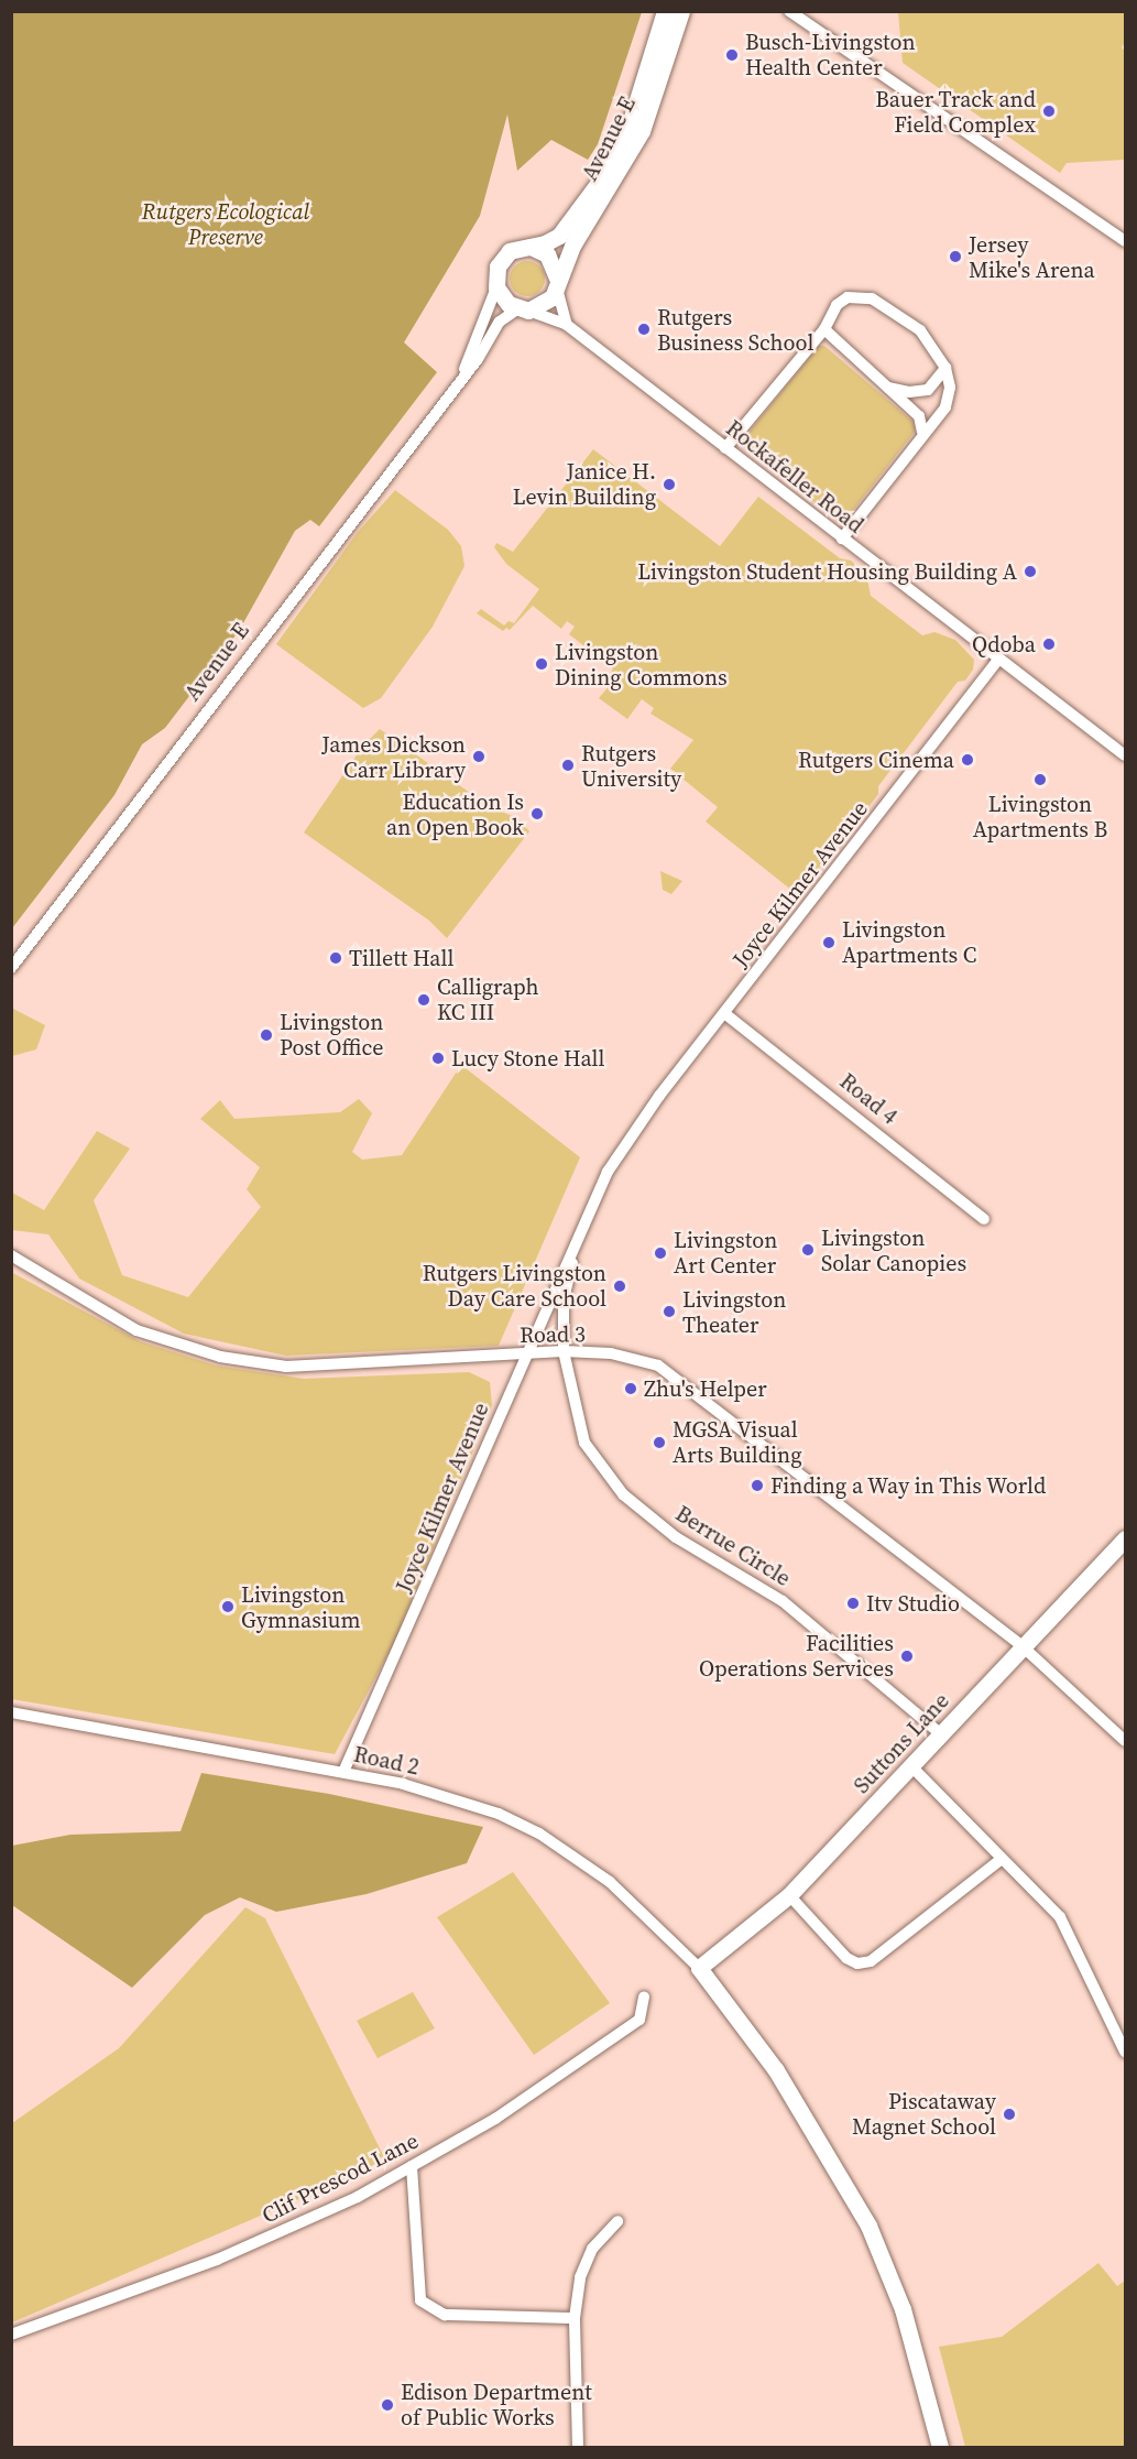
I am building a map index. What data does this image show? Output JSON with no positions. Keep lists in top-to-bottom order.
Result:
{
  "streets": {
    "street": [
      "Avenue E",
      "Rockafeller Road",
      "Joyce Kilmer Avenue",
      "Road 4",
      "Road 3",
      "Berrue Circle",
      "Suttons Lane",
      "Road 2",
      "Clif Prescod Lane"
    ]
  },
  "crossings": [
    ["Avenue E", "Rockafeller Road"],
    ["Rockafeller Road", "Joyce Kilmer Avenue"],
    ["Joyce Kilmer Avenue", "Road 4"],
    ["Joyce Kilmer Avenue", "Road 3"],
    ["Joyce Kilmer Avenue", "Berrue Circle"],
    ["Joyce Kilmer Avenue", "Road 2"],
    ["Road 3", "Berrue Circle"],
    ["Road 3", "Suttons Lane"],
    ["Berrue Circle", "Suttons Lane"],
    ["Suttons Lane", "Road 2"]
  ],
  "parks": ["Rutgers Ecological Preserve"],
  "places": [
    "Busch-Livingston Health Center",
    "Bauer Track and Field Complex",
    "Jersey Mike's Arena",
    "Rutgers Business School",
    "Janice H. Levin Building",
    "Livingston Student Housing Building A",
    "Qdoba",
    "Livingston Dining Commons",
    "James Dickson Carr Library",
    "Rutgers Cinema",
    "Rutgers University",
    "Livingston Apartments B",
    "Education Is an Open Book",
    "Livingston Apartments C",
    "Tillett Hall",
    "Calligraph KC III",
    "Livingston Post Office",
    "Lucy Stone Hall",
    "Livingston Solar Canopies",
    "Livingston Art Center",
    "Rutgers Livingston Day Care School",
    "Livingston Theater",
    "Zhu's Helper",
    "MGSA Visual Arts Building",
    "Finding a Way in This World",
    "Itv Studio",
    "Livingston Gymnasium",
    "Facilities Operations Services",
    "Piscataway Magnet School",
    "Edison Department of Public Works"
  ]
}
